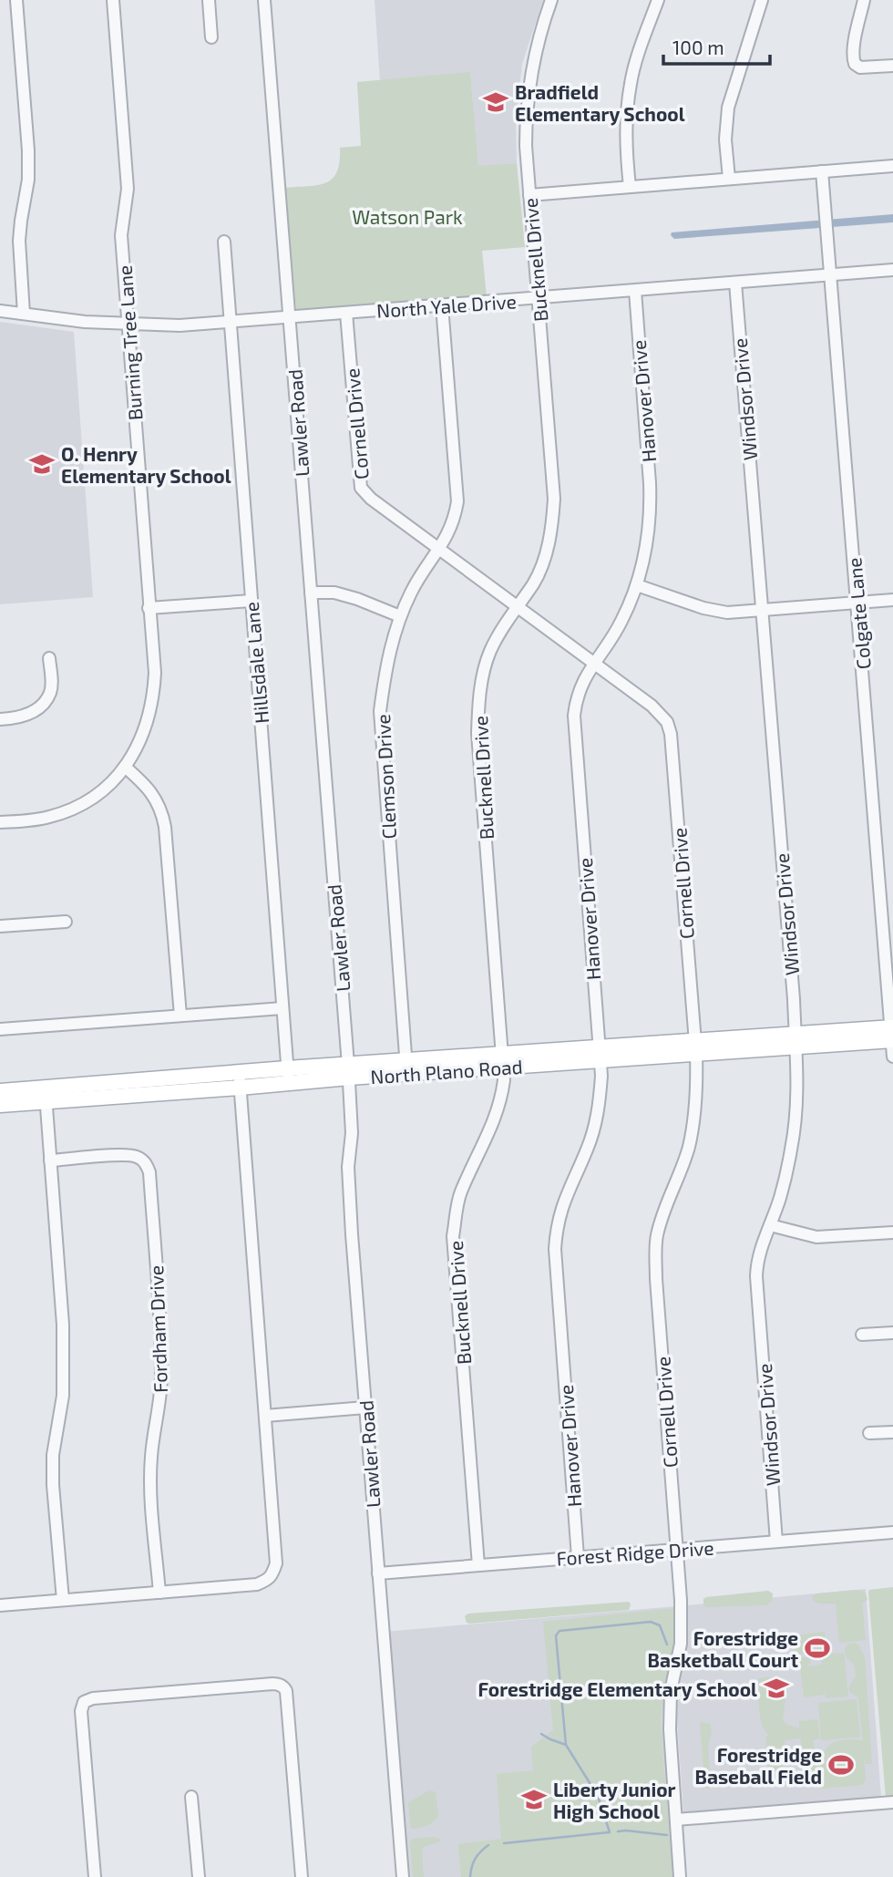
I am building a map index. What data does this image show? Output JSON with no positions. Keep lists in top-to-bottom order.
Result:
{
  "streets": {
    "main road": ["North Plano Road"],
    "street": [
      "Bucknell Drive",
      "North Yale Drive",
      "Burning Tree Lane",
      "Windsor Drive",
      "Hanover Drive",
      "Lawler Road",
      "Cornell Drive",
      "Colgate Lane",
      "Hillsdale Lane",
      "Clemson Drive",
      "Fordham Drive",
      "Forest Ridge Drive"
    ]
  },
  "crossings": [
    ["Bucknell Drive", "North Yale Drive"],
    ["Bucknell Drive", "Cornell Drive"],
    ["Bucknell Drive", "North Plano Road"],
    ["Bucknell Drive", "Forest Ridge Drive"],
    ["North Yale Drive", "Burning Tree Lane"],
    ["North Yale Drive", "Windsor Drive"],
    ["North Yale Drive", "Hanover Drive"],
    ["North Yale Drive", "Lawler Road"],
    ["North Yale Drive", "Cornell Drive"],
    ["North Yale Drive", "Colgate Lane"],
    ["North Yale Drive", "Hillsdale Lane"],
    ["North Yale Drive", "Clemson Drive"],
    ["Windsor Drive", "North Plano Road"],
    ["Windsor Drive", "Forest Ridge Drive"],
    ["Hanover Drive", "Cornell Drive"],
    ["Hanover Drive", "North Plano Road"],
    ["Hanover Drive", "Forest Ridge Drive"],
    ["Lawler Road", "North Plano Road"],
    ["Lawler Road", "Forest Ridge Drive"],
    ["Cornell Drive", "Clemson Drive"],
    ["Cornell Drive", "North Plano Road"],
    ["Cornell Drive", "Forest Ridge Drive"],
    ["Colgate Lane", "North Plano Road"],
    ["Hillsdale Lane", "North Plano Road"],
    ["Clemson Drive", "North Plano Road"]
  ],
  "parks": ["Watson Park"],
  "places": {
    "school or university": [
      "Bradfield Elementary School",
      "O. Henry Elementary School",
      "Forestridge Elementary School",
      "Liberty Junior High School"
    ],
    "sports": ["Forestridge Basketball Court", "Forestridge Baseball Field"]
  },
  "scale_bar": "100 m"
}
